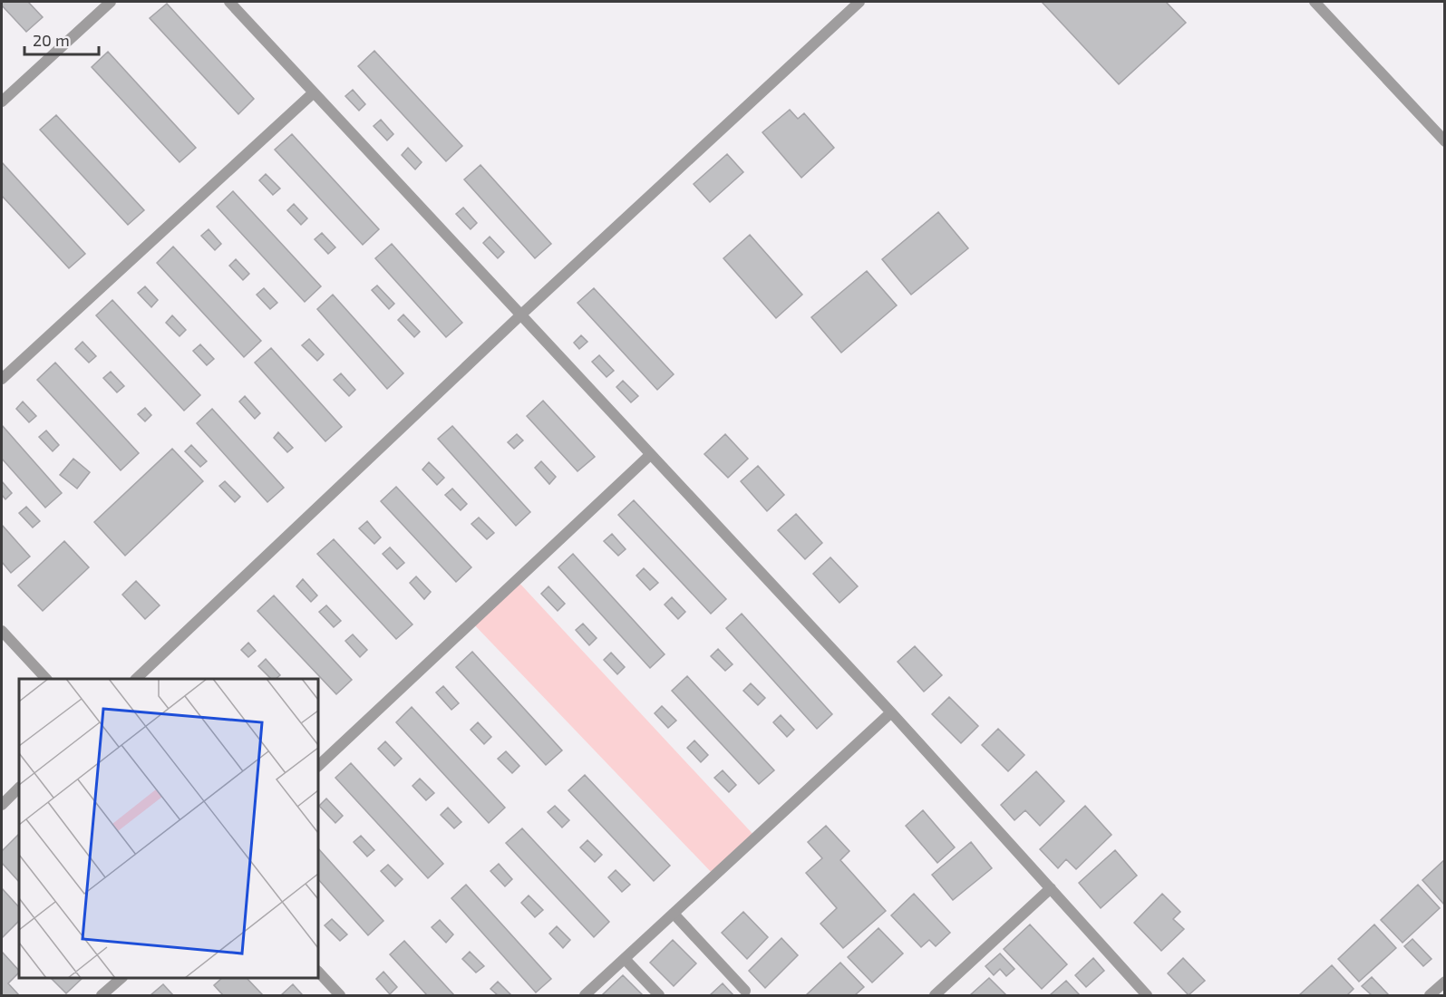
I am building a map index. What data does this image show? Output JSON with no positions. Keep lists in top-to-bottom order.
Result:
{
  "scale_bar": "20 m"
}
